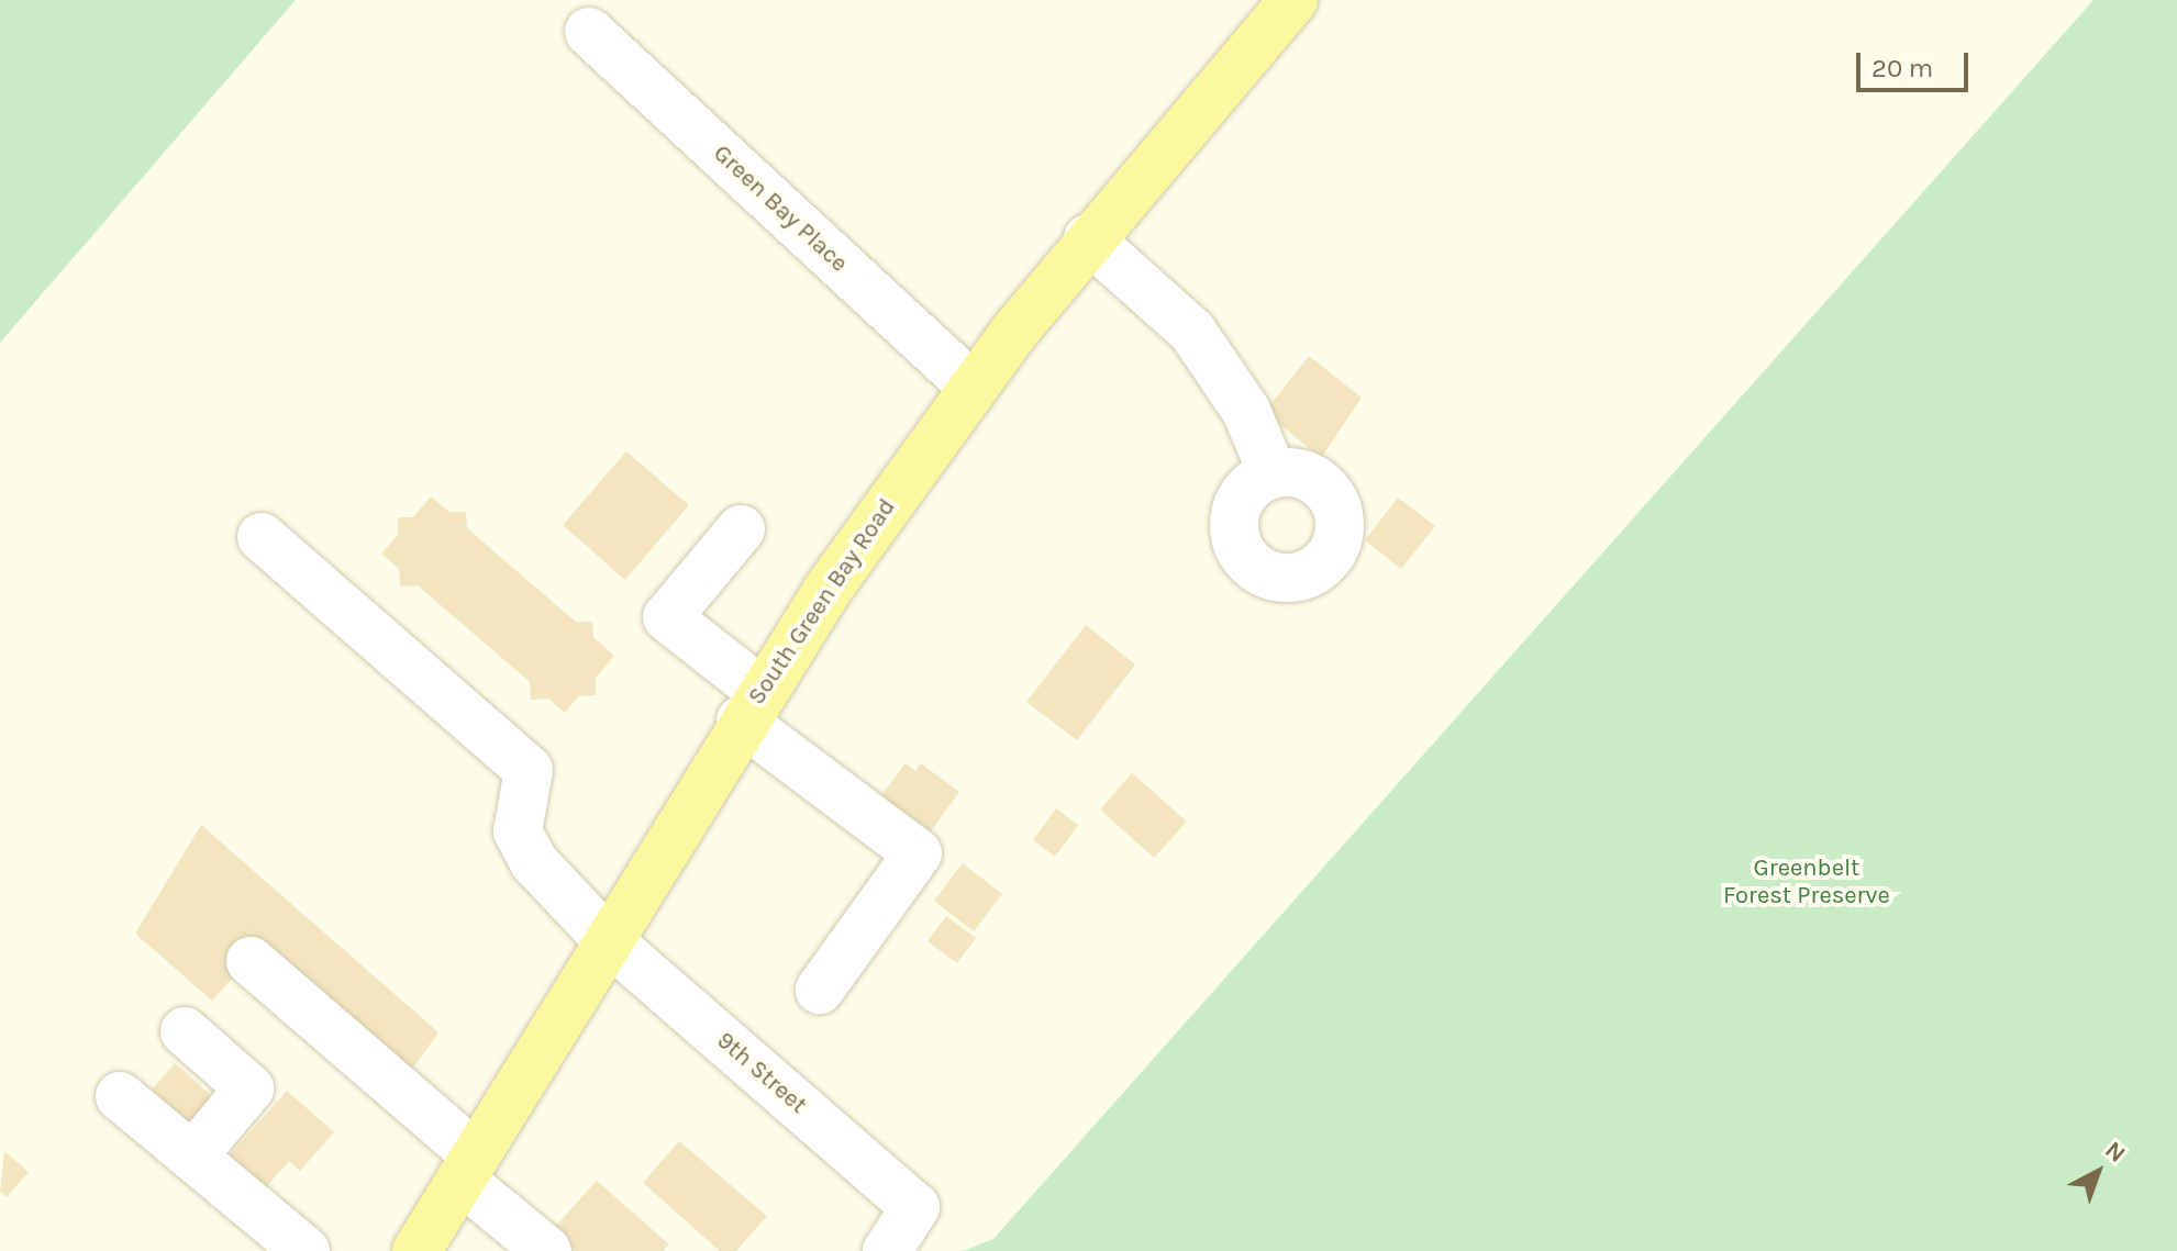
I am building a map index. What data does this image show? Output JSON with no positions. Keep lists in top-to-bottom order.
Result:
{
  "streets": {
    "main road": ["South Green Bay Road"],
    "street": ["Green Bay Place", "9th Street"]
  },
  "crossings": [
    ["Green Bay Place", "South Green Bay Road"],
    ["South Green Bay Road", "9th Street"]
  ],
  "parks": ["Greenbelt Forest Preserve"],
  "scale_bar": "20 m",
  "north": "top right"
}
